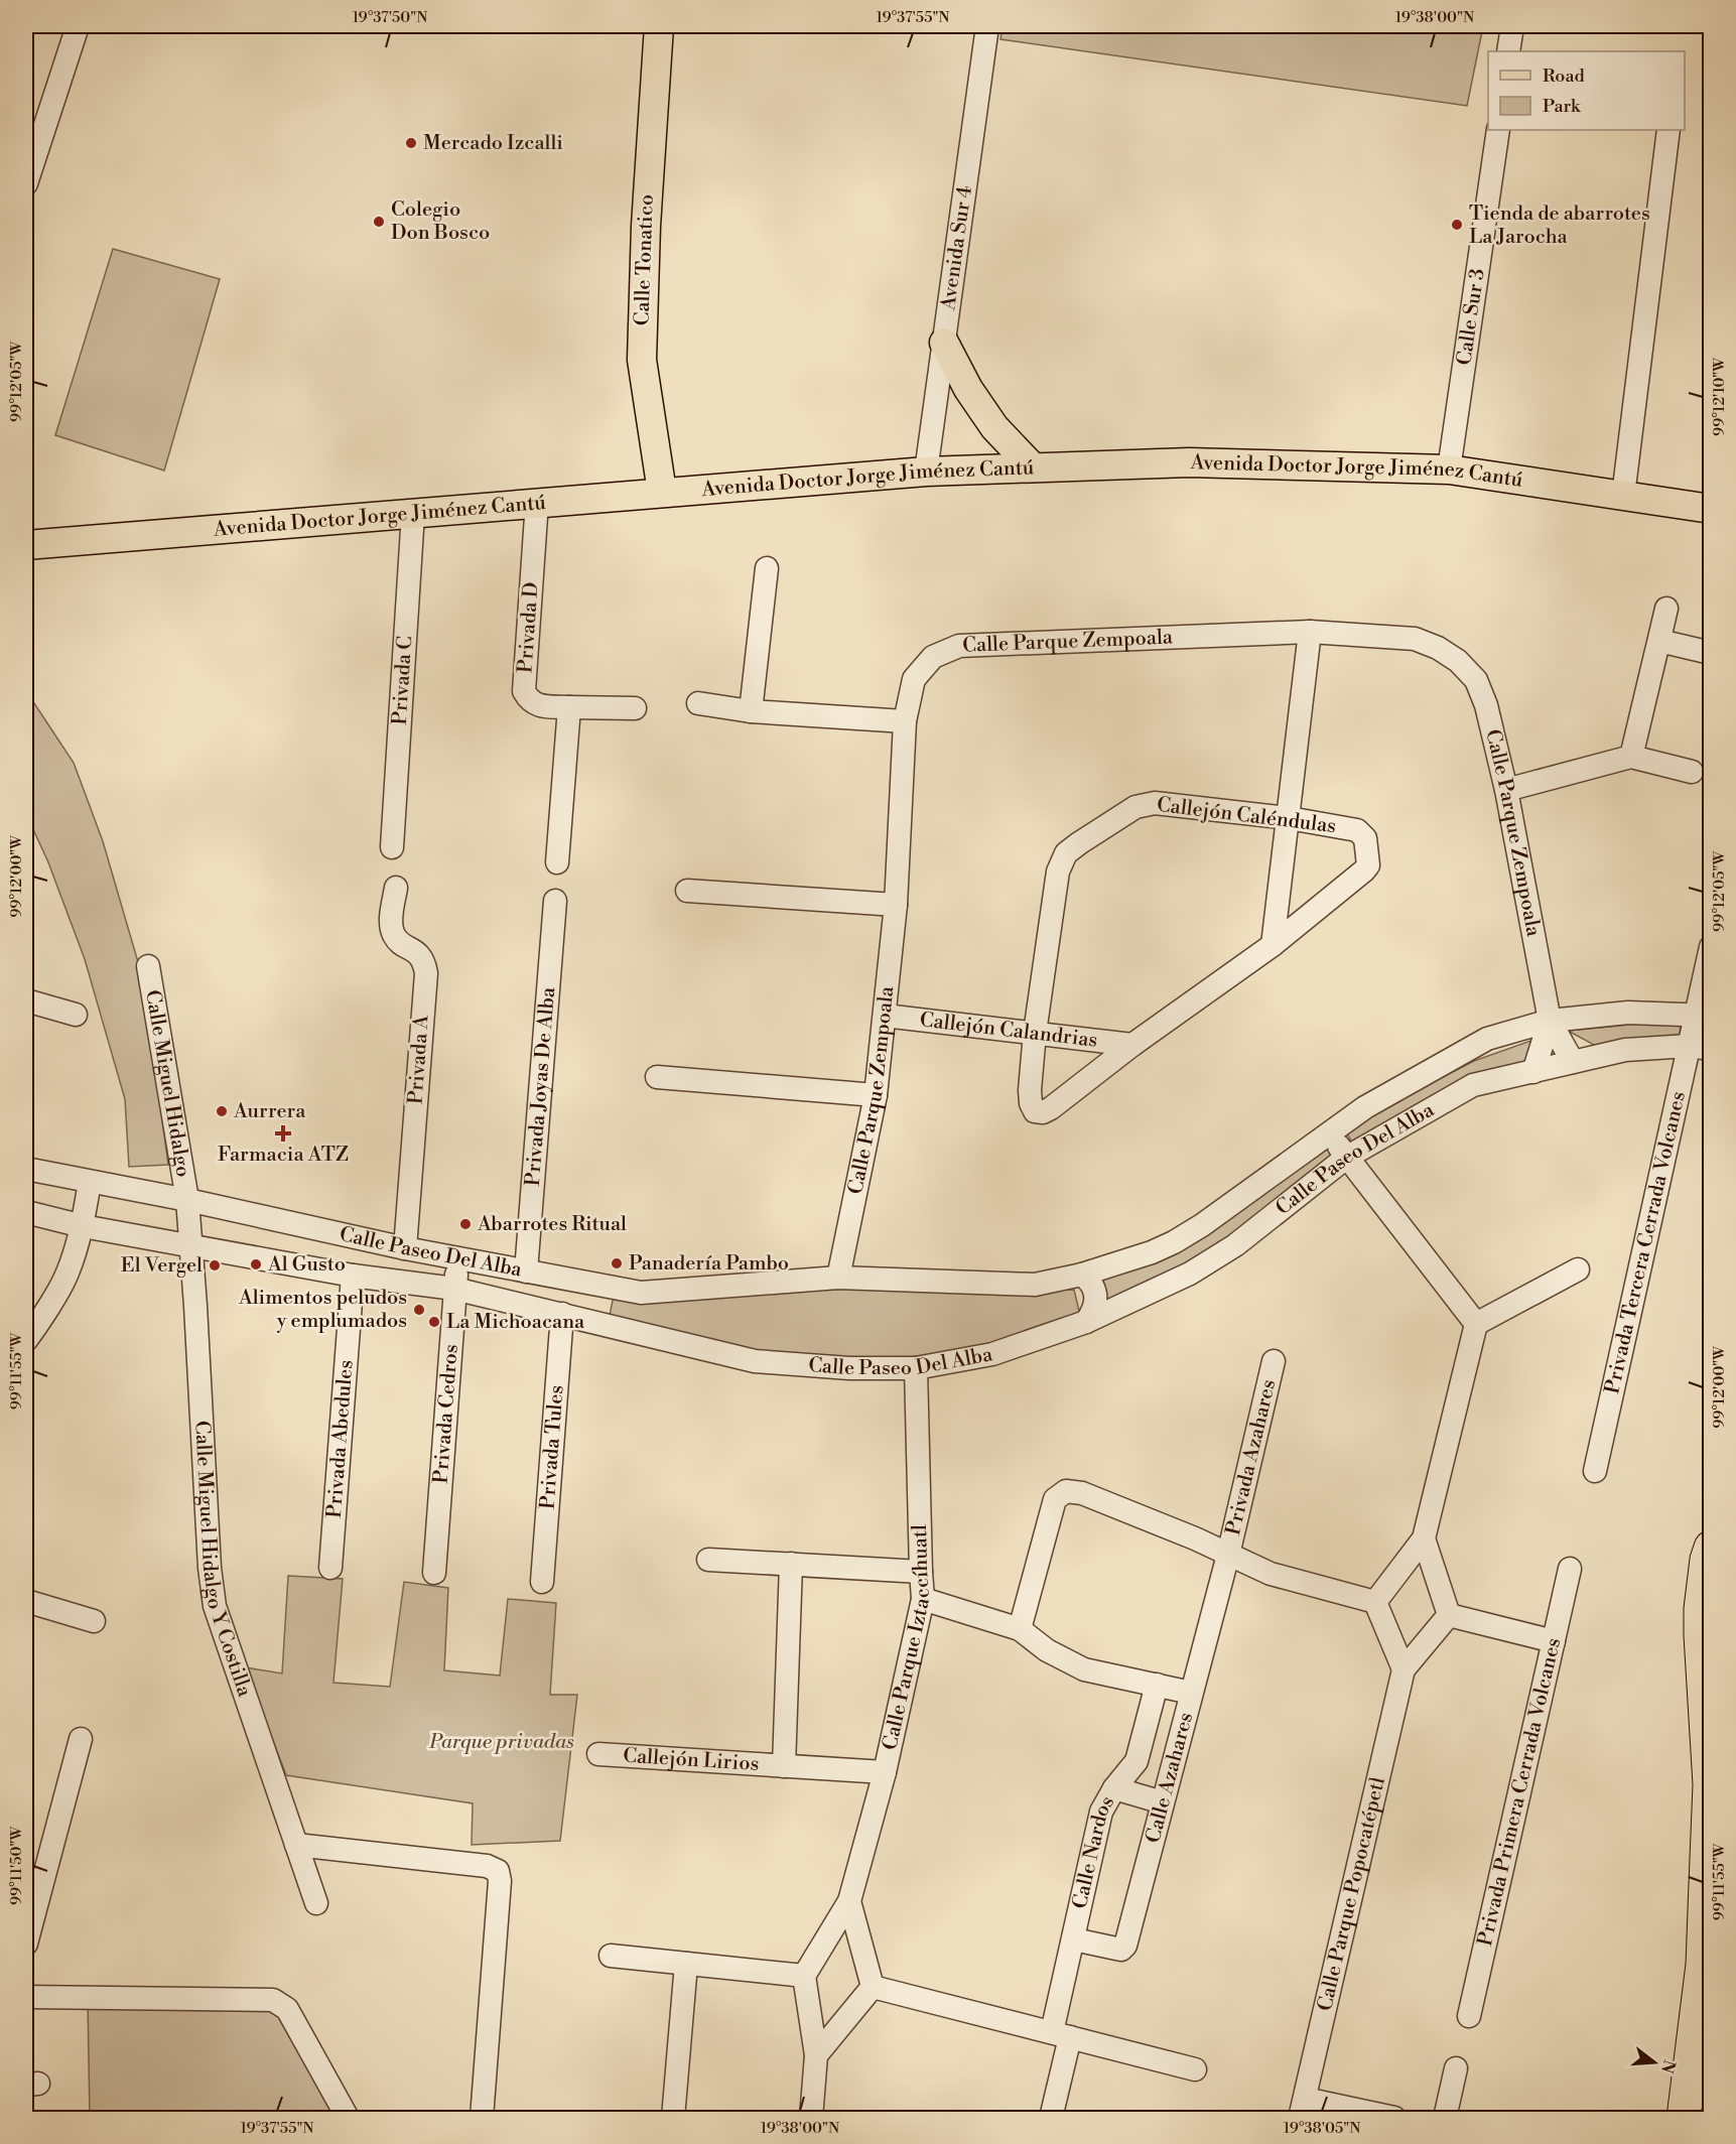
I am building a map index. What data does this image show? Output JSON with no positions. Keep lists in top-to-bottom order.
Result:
{
  "streets": {
    "main road": ["Calle Tonatico", "Avenida Doctor Jorge Jiménez Cantú"],
    "street": [
      "Avenida Sur 4",
      "Calle Sur 3",
      "Privada D",
      "Calle Parque Zempoala",
      "Privada C",
      "Callejón Caléndulas",
      "Callejón Calandrias",
      "Privada A",
      "Calle Miguel Hidalgo",
      "Privada Joyas De Alba",
      "Calle Paseo Del Alba",
      "Privada Tercera Cerrada Volcanes",
      "Privada Cedros",
      "Privada Abedules",
      "Privada Tules",
      "Privada Azahares",
      "Calle Miguel Hidalgo Y Costilla",
      "Calle Parque Iztaccíhuatl",
      "Callejón Lirios",
      "Calle Azahares",
      "Privada Primera Cerrada Volcanes",
      "Calle Nardos",
      "Calle Parque Popocatépetl"
    ]
  },
  "crossings": [
    ["Avenida Sur 4", "Avenida Doctor Jorge Jiménez Cantú"],
    ["Calle Tonatico", "Avenida Doctor Jorge Jiménez Cantú"],
    ["Calle Sur 3", "Avenida Doctor Jorge Jiménez Cantú"],
    ["Avenida Doctor Jorge Jiménez Cantú", "Privada D"],
    ["Avenida Doctor Jorge Jiménez Cantú", "Privada C"],
    ["Calle Parque Zempoala", "Callejón Calandrias"],
    ["Calle Parque Zempoala", "Calle Paseo Del Alba"],
    ["Callejón Caléndulas", "Callejón Calandrias"],
    ["Privada A", "Calle Paseo Del Alba"],
    ["Calle Miguel Hidalgo", "Calle Paseo Del Alba"],
    ["Calle Miguel Hidalgo", "Calle Miguel Hidalgo Y Costilla"],
    ["Privada Joyas De Alba", "Calle Paseo Del Alba"],
    ["Calle Paseo Del Alba", "Privada Tercera Cerrada Volcanes"],
    ["Calle Paseo Del Alba", "Privada Cedros"],
    ["Calle Paseo Del Alba", "Privada Abedules"],
    ["Calle Paseo Del Alba", "Privada Tules"],
    ["Calle Paseo Del Alba", "Calle Miguel Hidalgo Y Costilla"],
    ["Calle Paseo Del Alba", "Calle Parque Iztaccíhuatl"],
    ["Privada Azahares", "Calle Azahares"],
    ["Calle Parque Iztaccíhuatl", "Callejón Lirios"],
    ["Calle Azahares", "Calle Nardos"]
  ],
  "parks": ["Parque privadas"],
  "places": {
    "other": [
      "Mercado Izcalli",
      "Colegio Don Bosco",
      "Tienda de abarrotes La Jarocha",
      "Aurrera",
      "Abarrotes Ritual",
      "Panadería Pambo",
      "Al Gusto",
      "El Vergel",
      "Alimentos peludos y emplumados",
      "La Michoacana"
    ],
    "health": ["Farmacia ATZ"]
  },
  "legend": ["Road", "Park"],
  "north": "right",
  "coordinates": [
    "19°37'50\"N",
    "19°37'55\"N",
    "19°38'00\"N",
    "99°12'05\"W",
    "99°12'10\"W",
    "99°12'00\"W",
    "99°11'55\"W",
    "99°11'50\"W",
    "19°38'05\"N"
  ]
}
